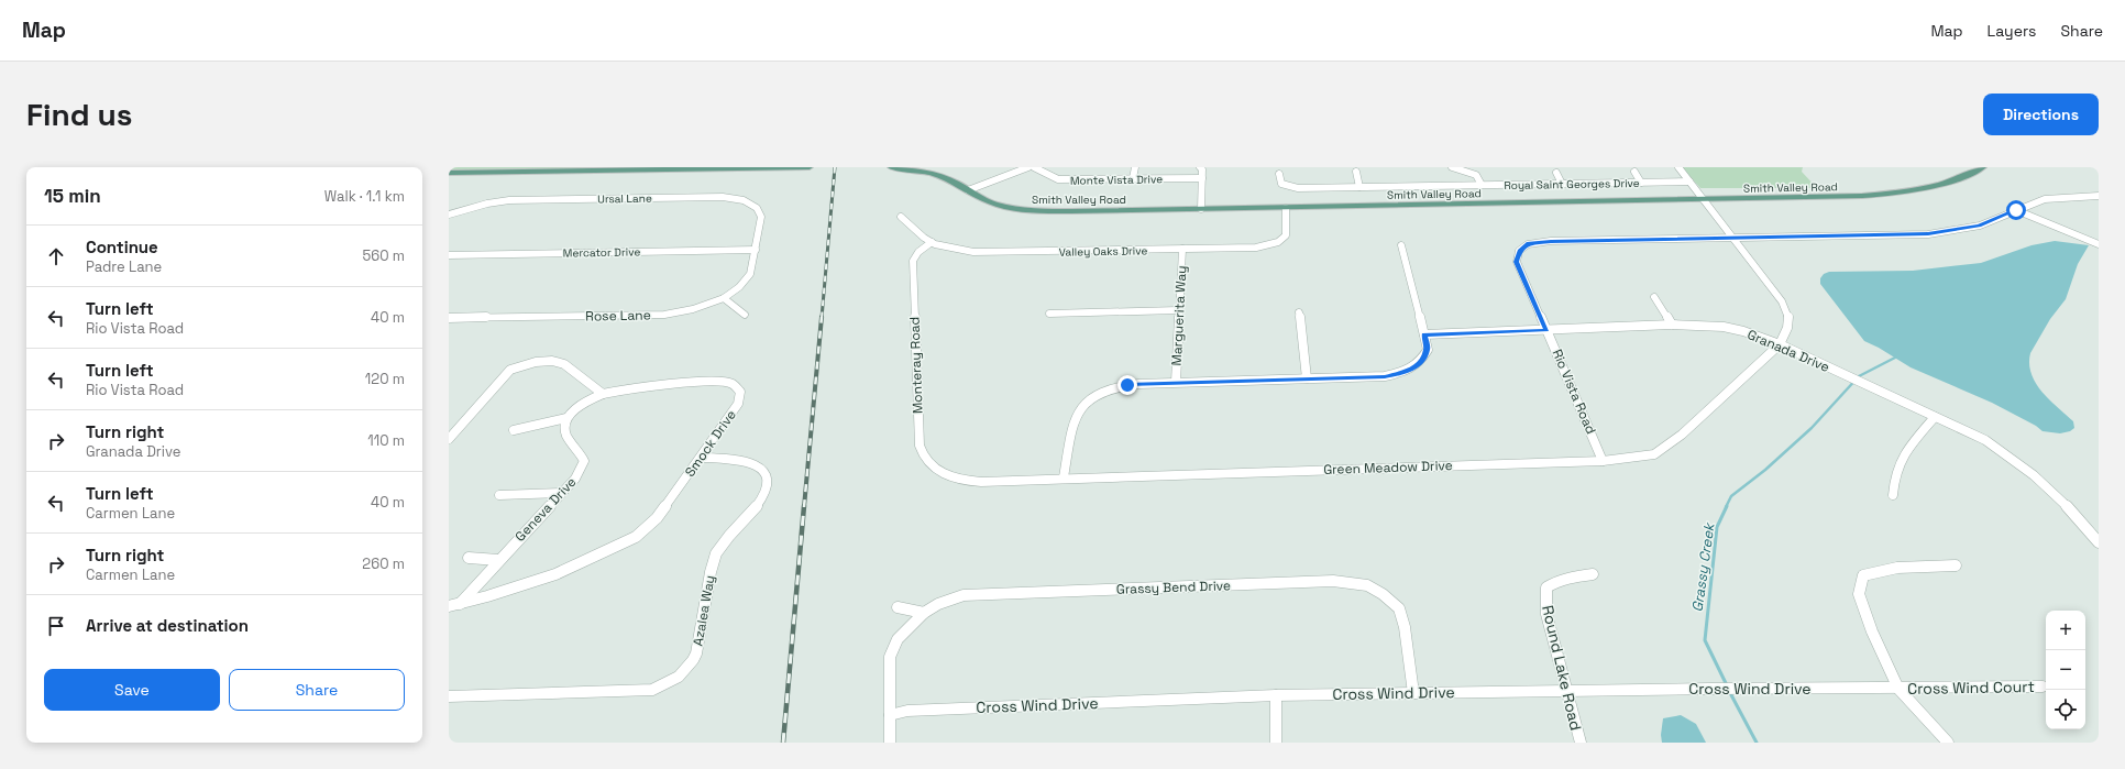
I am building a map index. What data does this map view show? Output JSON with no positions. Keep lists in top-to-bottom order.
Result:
{
  "streets": {
    "main road": ["Smith Valley Road"],
    "street": [
      "Monte Vista Drive",
      "Royal Saint Georges Drive",
      "Ursal Lane",
      "Valley Oaks Drive",
      "Mercator Drive",
      "Rose Lane",
      "Marguerita Way",
      "Granada Drive",
      "Monteray Road",
      "Rio Vista Road",
      "Smock Drive",
      "Green Meadow Drive",
      "Geneva Drive",
      "Grassy Bend Drive",
      "Azalea Way",
      "Round Lake Road",
      "Cross Wind Court",
      "Cross Wind Drive"
    ]
  },
  "crossings": [
    ["Smith Valley Road", "Valley Oaks Drive"],
    ["Ursal Lane", "Mercator Drive"],
    ["Ursal Lane", "Rose Lane"],
    ["Valley Oaks Drive", "Marguerita Way"],
    ["Valley Oaks Drive", "Monteray Road"],
    ["Mercator Drive", "Rose Lane"],
    ["Granada Drive", "Rio Vista Road"],
    ["Granada Drive", "Green Meadow Drive"],
    ["Monteray Road", "Green Meadow Drive"],
    ["Rio Vista Road", "Green Meadow Drive"],
    ["Smock Drive", "Geneva Drive"],
    ["Smock Drive", "Azalea Way"],
    ["Grassy Bend Drive", "Cross Wind Drive"],
    ["Round Lake Road", "Cross Wind Drive"],
    ["Cross Wind Court", "Cross Wind Drive"]
  ],
  "water": ["Grassy Creek"],
  "page": {
    "header": "Map",
    "nav": ["Map", "Layers", "Share"],
    "buttons": [
      "Directions",
      ["Save", "Share"]
    ],
    "title": "Find us",
    "heading": ["15 min", "Walk · 1.1 km"],
    "list": [
      ["Continue", "Padre Lane", "560 m"],
      ["Turn left", "Rio Vista Road", "40 m"],
      ["Turn left", "Rio Vista Road", "120 m"],
      ["Turn right", "Granada Drive", "110 m"],
      ["Turn left", "Carmen Lane", "40 m"],
      ["Turn right", "Carmen Lane", "260 m"],
      "Arrive at destination"
    ],
    "map_buttons": ["+", "−"]
  }
}
